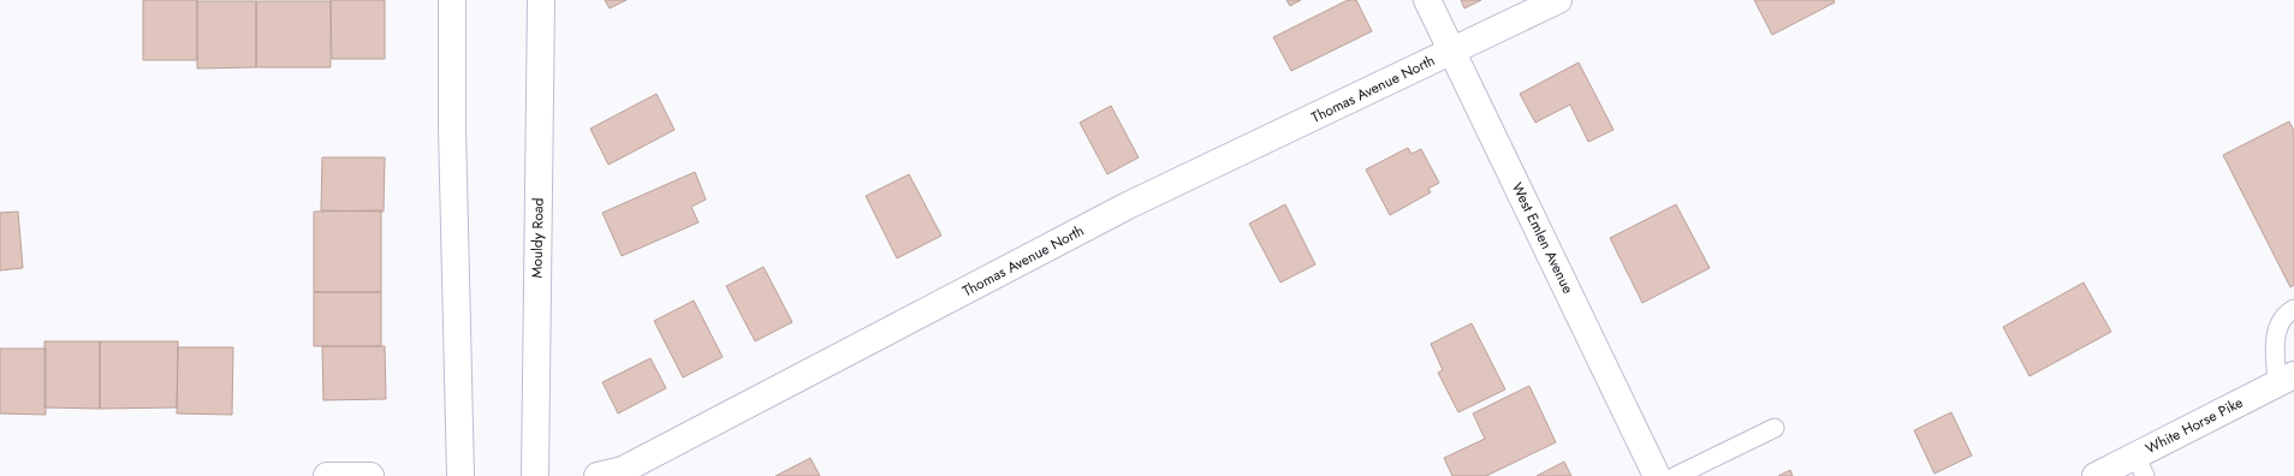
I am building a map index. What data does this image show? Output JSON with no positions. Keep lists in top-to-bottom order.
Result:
{
  "streets": {
    "main road": [
      "Thomas Avenue North",
      "Mouldy Road",
      "West Emlen Avenue",
      "White Horse Pike"
    ]
  },
  "crossings": [
    ["Thomas Avenue North", "West Emlen Avenue"]
  ]
}
